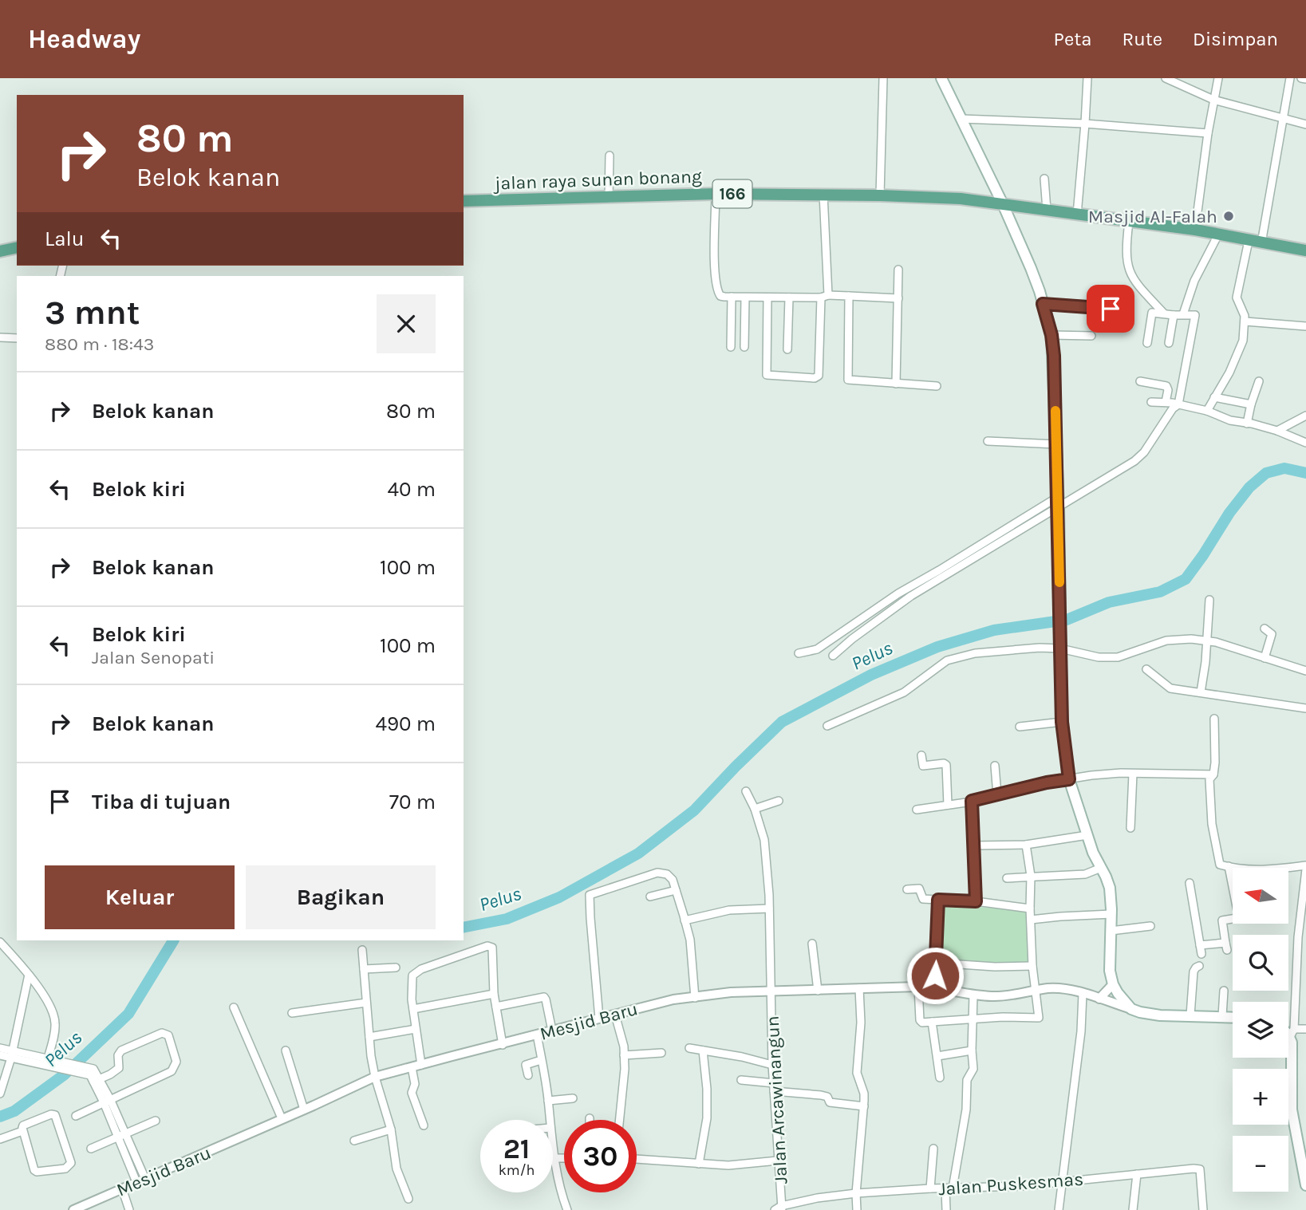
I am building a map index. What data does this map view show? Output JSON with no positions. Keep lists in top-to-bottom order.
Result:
{
  "streets": {
    "main road": ["jalan raya sunan bonang", "166"],
    "street": ["Mesjid Baru", "Jalan Arcawinangun", "Jalan Puskesmas"]
  },
  "crossings": [
    ["jalan raya sunan bonang", "166"],
    ["Mesjid Baru", "Jalan Arcawinangun"],
    ["Jalan Arcawinangun", "Jalan Puskesmas"]
  ],
  "water": ["Pelus"],
  "places": ["Masjid Al-Falah"],
  "north": "left",
  "page": {
    "header": "Headway",
    "nav": ["Peta", "Rute", "Disimpan"],
    "turn": ["80 m", "Belok kanan"],
    "then": "Lalu",
    "heading": ["3 mnt", "880 m · 18:43"],
    "list": [
      {
        "name": "Belok kanan",
        "value": "80 m"
      },
      {
        "name": "Belok kiri",
        "value": "40 m"
      },
      {
        "name": "Belok kanan",
        "value": "100 m"
      },
      {
        "name": "Belok kiri",
        "note": "Jalan Senopati",
        "value": "100 m"
      },
      {
        "name": "Belok kanan",
        "value": "490 m"
      },
      {
        "name": "Tiba di tujuan",
        "value": "70 m"
      }
    ],
    "buttons": ["Keluar", "Bagikan"],
    "map_buttons": ["+", "−"],
    "speed": "21 km/h",
    "limit": "30"
  }
}
